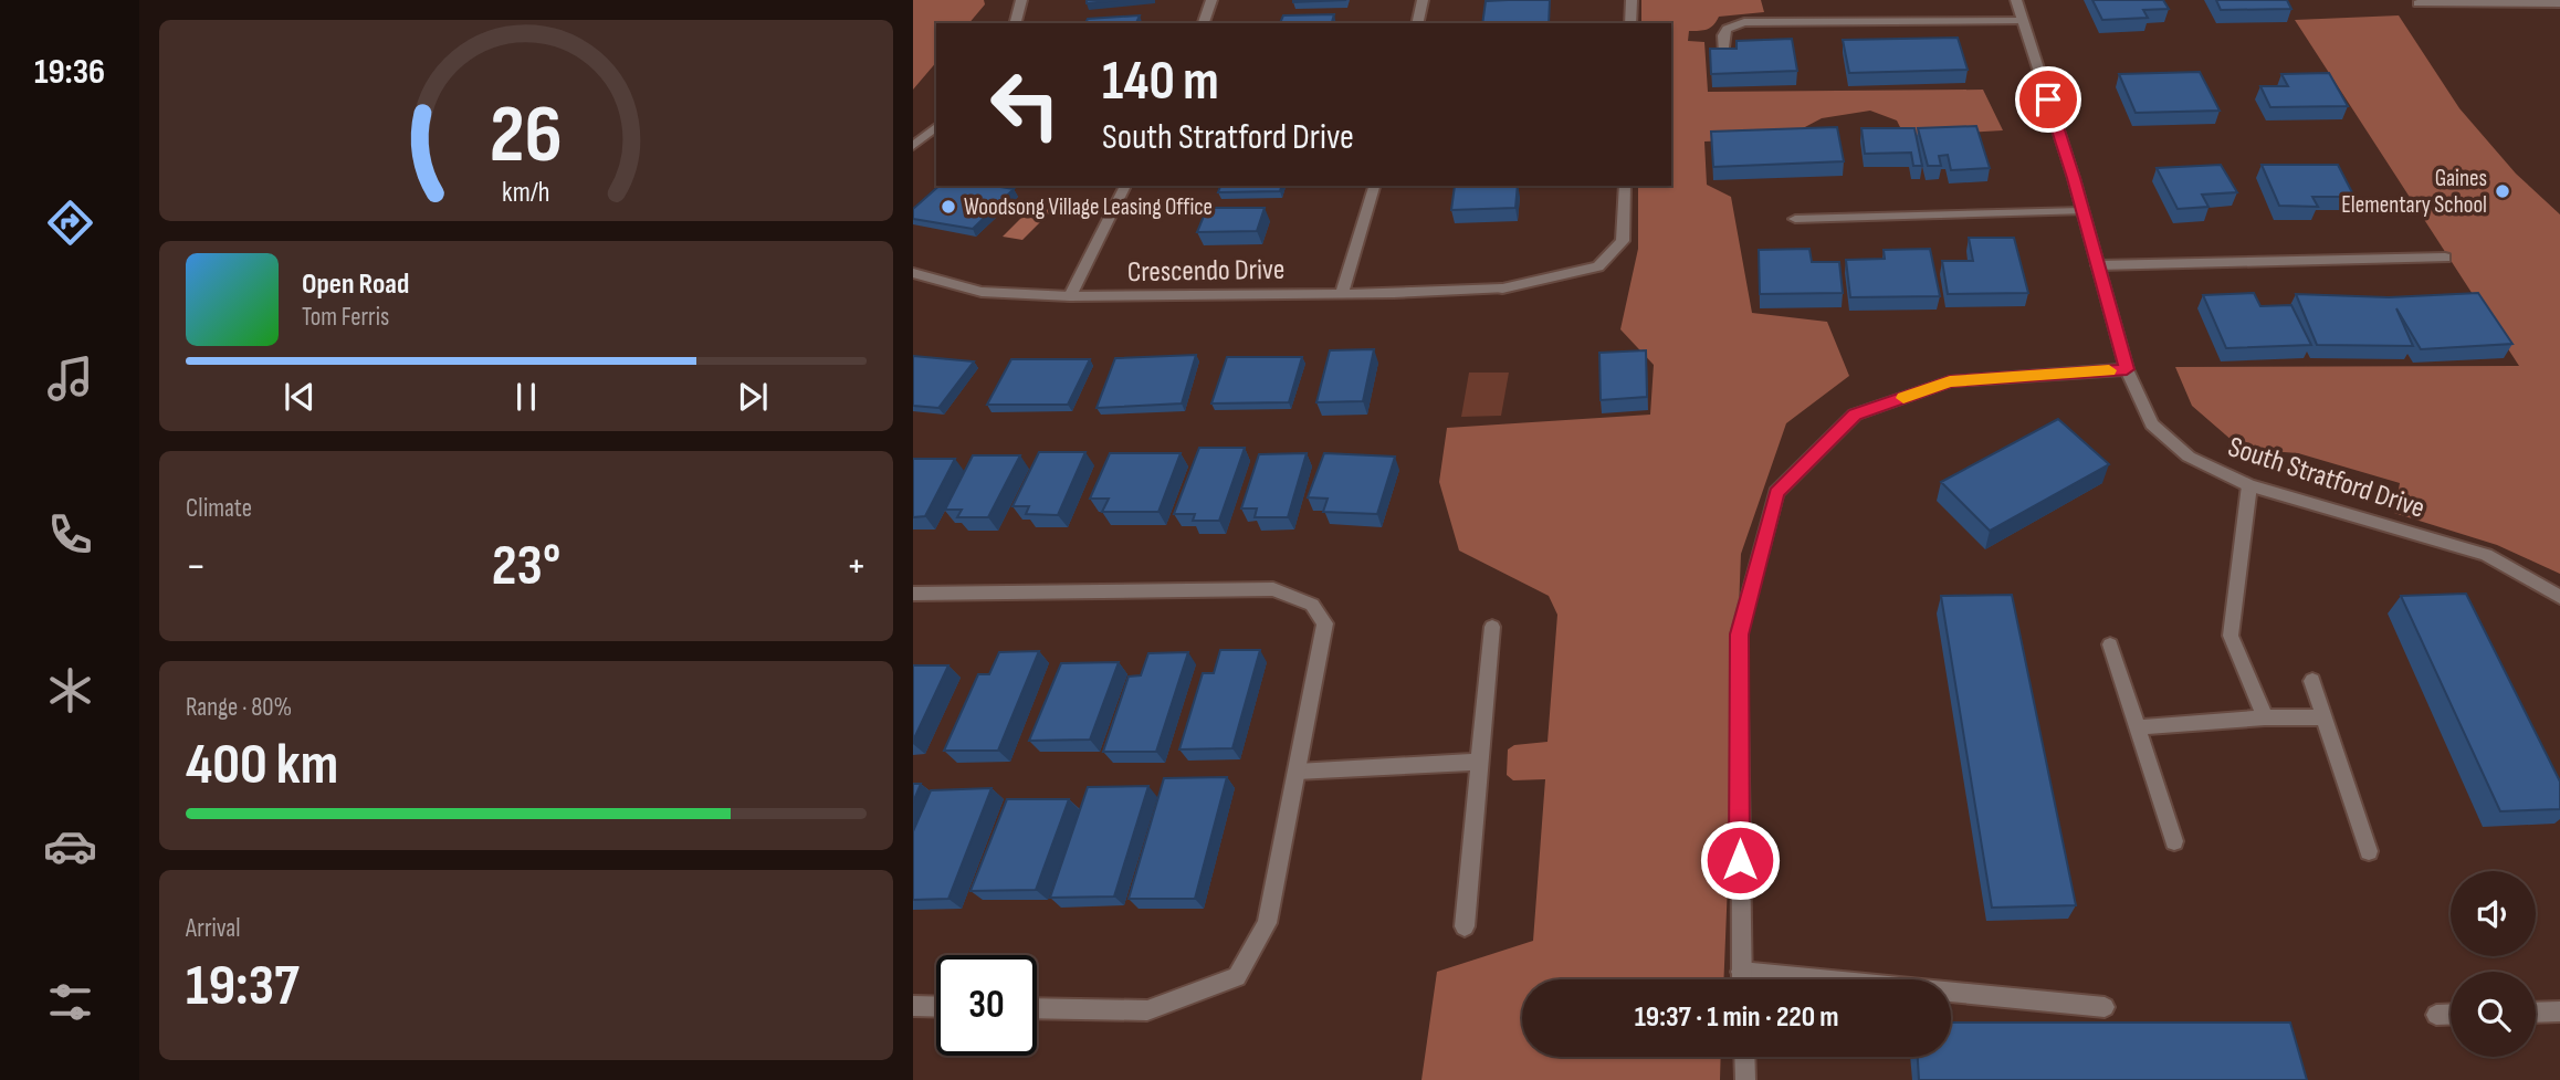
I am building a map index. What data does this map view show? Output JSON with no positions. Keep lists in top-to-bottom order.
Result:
{
  "streets": {
    "street": ["Crescendo Drive", "South Stratford Drive"]
  },
  "places": ["Gaines Elementary School", "Woodsong Village Leasing Office"],
  "page": {
    "tabs": "19:36",
    "turn": ["140 m", "South Stratford Drive"],
    "song": ["Open Road", "Tom Ferris"],
    "tile": [
      "Climate",
      ["Range · 80%", "400 km"],
      ["Arrival", "19:37"]
    ],
    "heat": ["−", "23°", "+"],
    "limit": "30",
    "trip": "19:37 · 1 min · 220 m",
    "gauge": ["26", "km/h"]
  }
}
